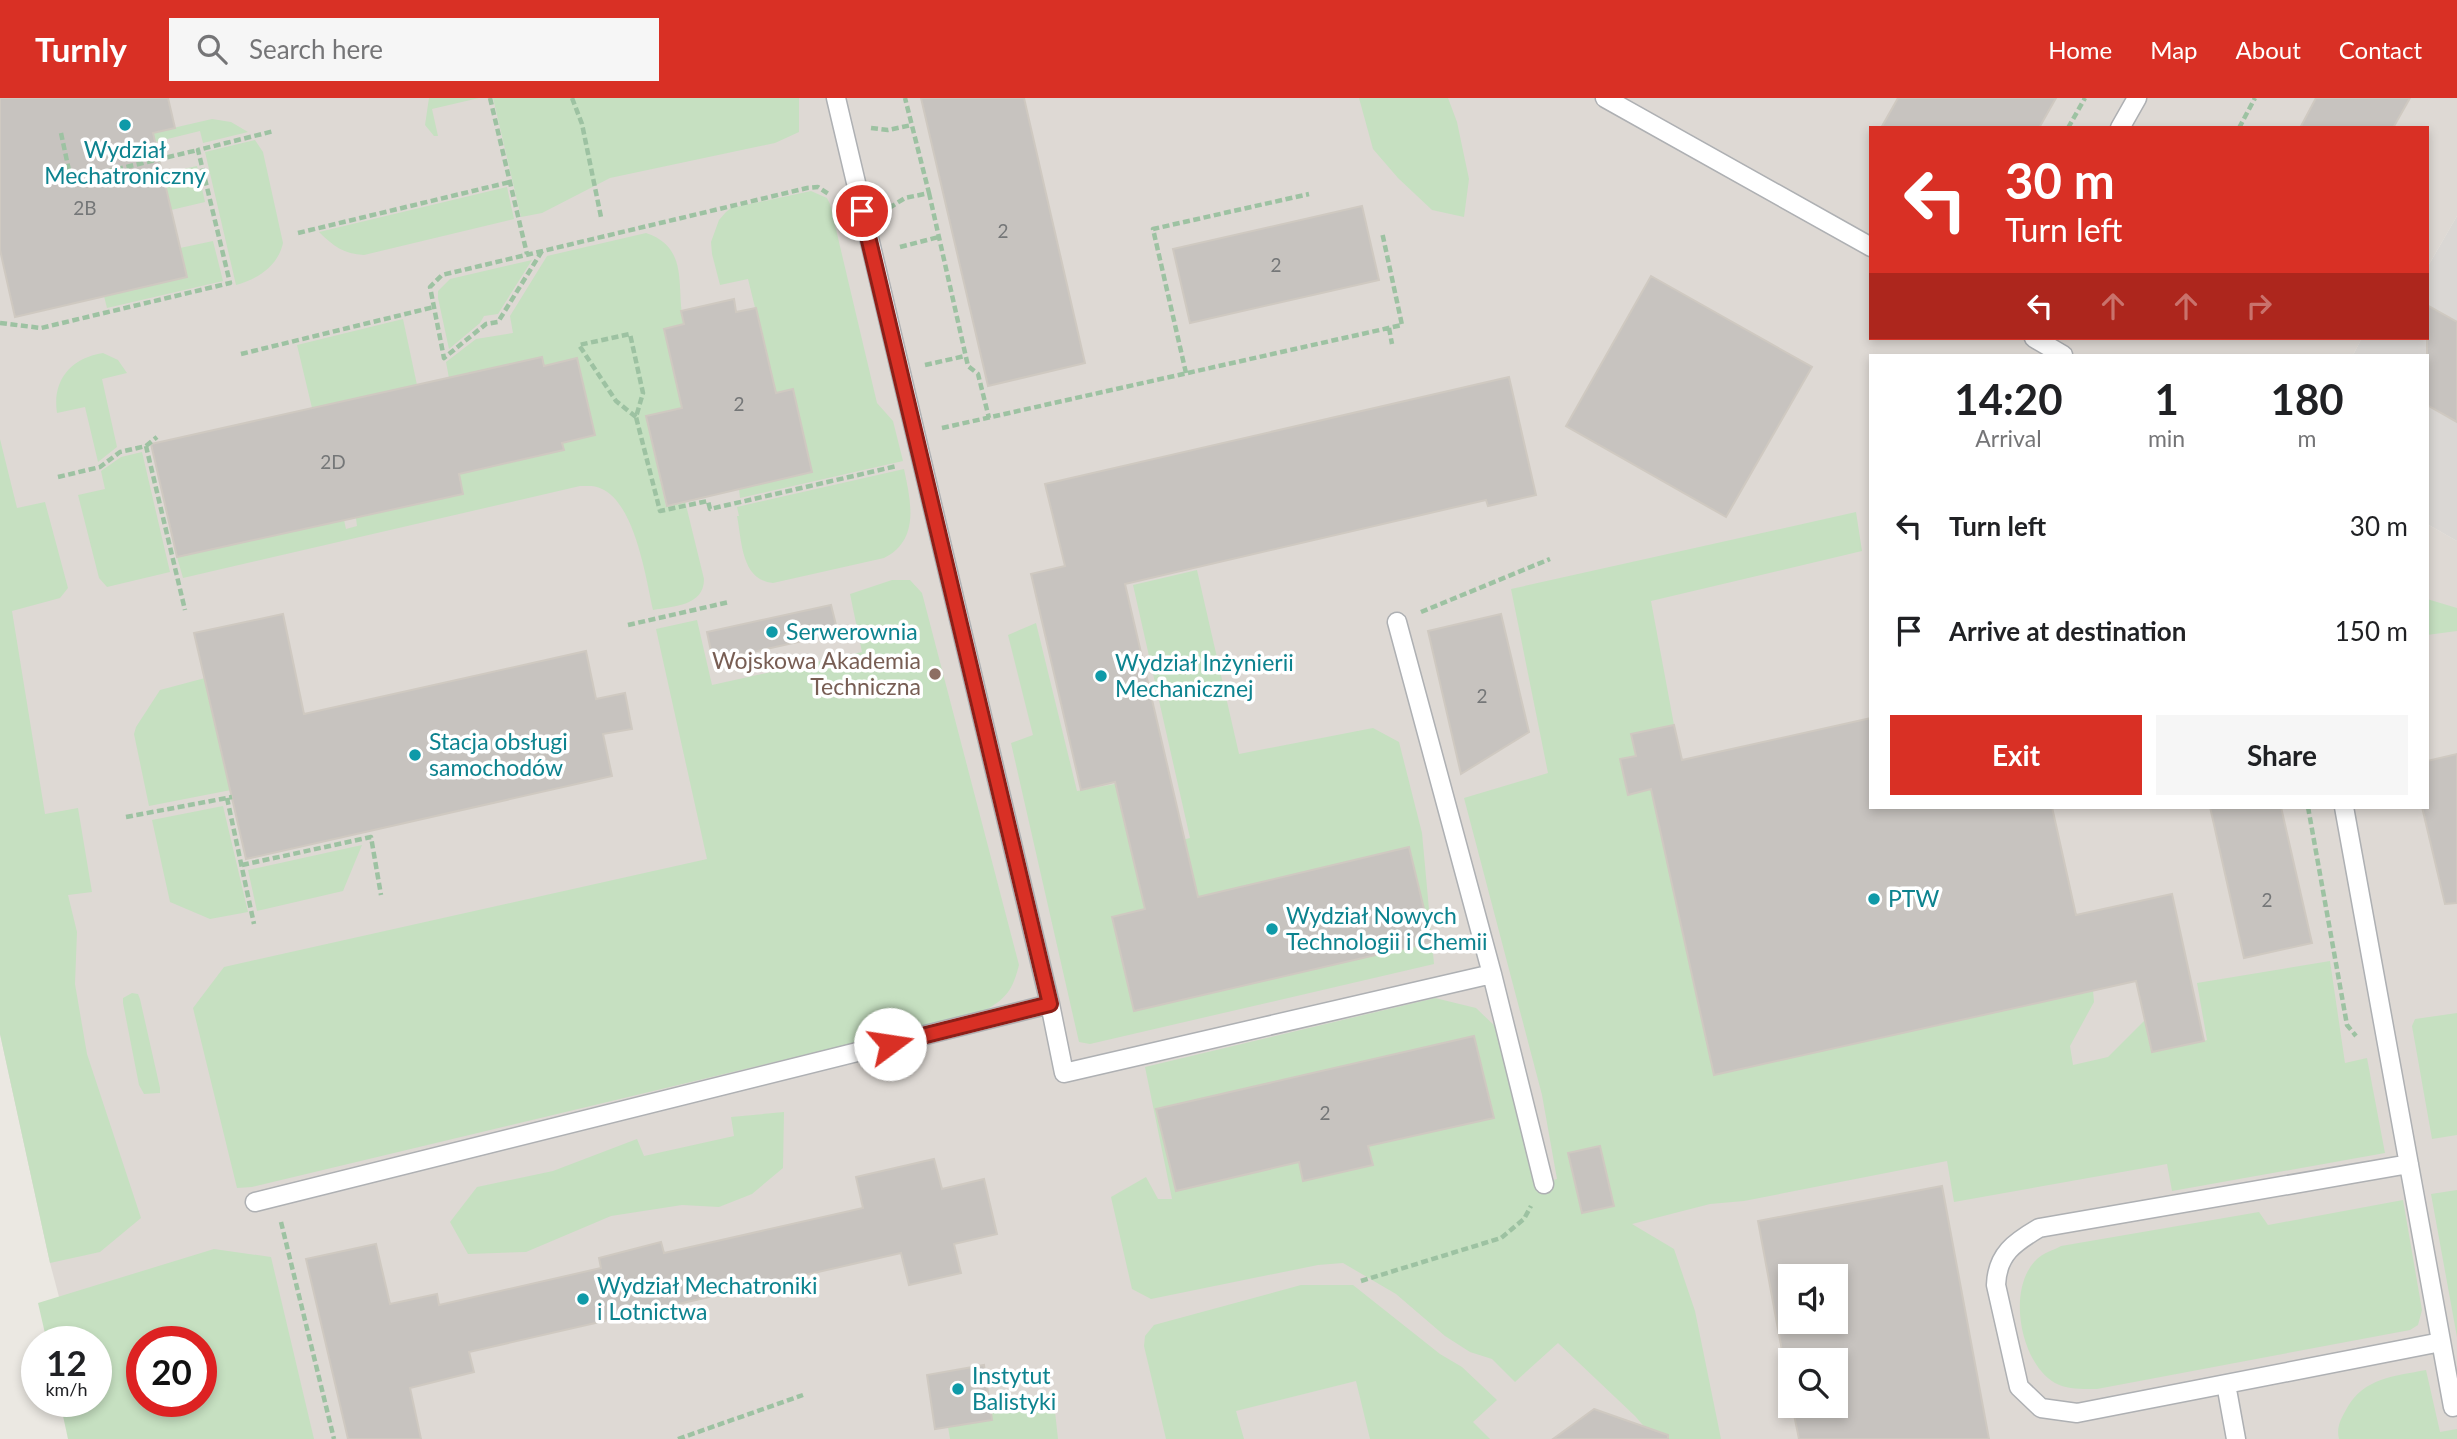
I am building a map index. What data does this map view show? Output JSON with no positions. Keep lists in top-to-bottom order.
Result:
{
  "places": [
    "Wydział Mechatroniczny",
    "Serwerownia",
    "Wojskowa Akademia Techniczna",
    "Wydział Inżynierii Mechanicznej",
    "Stacja obsługi samochodów",
    "PTW",
    "Wydział Nowych Technologii i Chemii",
    "Wydział Mechatroniki i Lotnictwa",
    "Instytut Balistyki"
  ],
  "house_numbers": [
    "2B",
    "2",
    "2",
    "2",
    "2D",
    "2",
    "2",
    "2"
  ],
  "page": {
    "header": "Turnly",
    "search": "Search here",
    "nav": [
      "Home",
      "Map",
      "About",
      "Contact"
    ],
    "turn": ["30 m", "Turn left"],
    "eta": [
      "14:20",
      "Arrival",
      "1",
      "min",
      "180",
      "m"
    ],
    "list": [
      {
        "name": "Turn left",
        "value": "30 m"
      },
      {
        "name": "Arrive at destination",
        "value": "150 m"
      }
    ],
    "buttons": ["Exit", "Share"],
    "speed": "12 km/h",
    "limit": "20"
  }
}
